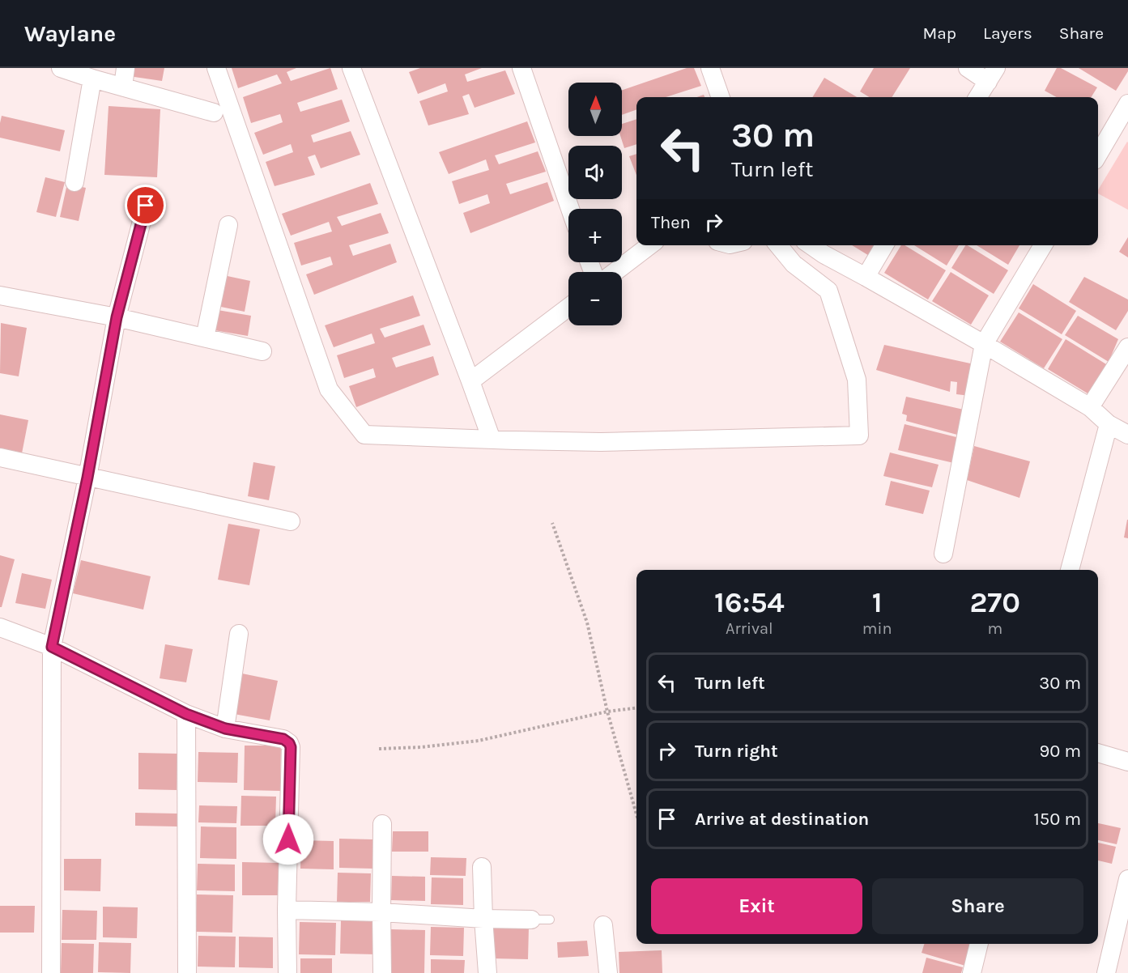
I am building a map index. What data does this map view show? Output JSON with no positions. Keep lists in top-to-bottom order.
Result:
{
  "north": "top",
  "page": {
    "header": "Waylane",
    "nav": ["Map", "Layers", "Share"],
    "map_buttons": ["+", "−"],
    "turn": ["30 m", "Turn left"],
    "then": "Then",
    "eta": [
      "16:54",
      "Arrival",
      "1",
      "min",
      "270",
      "m"
    ],
    "list": [
      {
        "name": "Turn left",
        "value": "30 m"
      },
      {
        "name": "Turn right",
        "value": "90 m"
      },
      {
        "name": "Arrive at destination",
        "value": "150 m"
      }
    ],
    "buttons": ["Exit", "Share"]
  }
}
